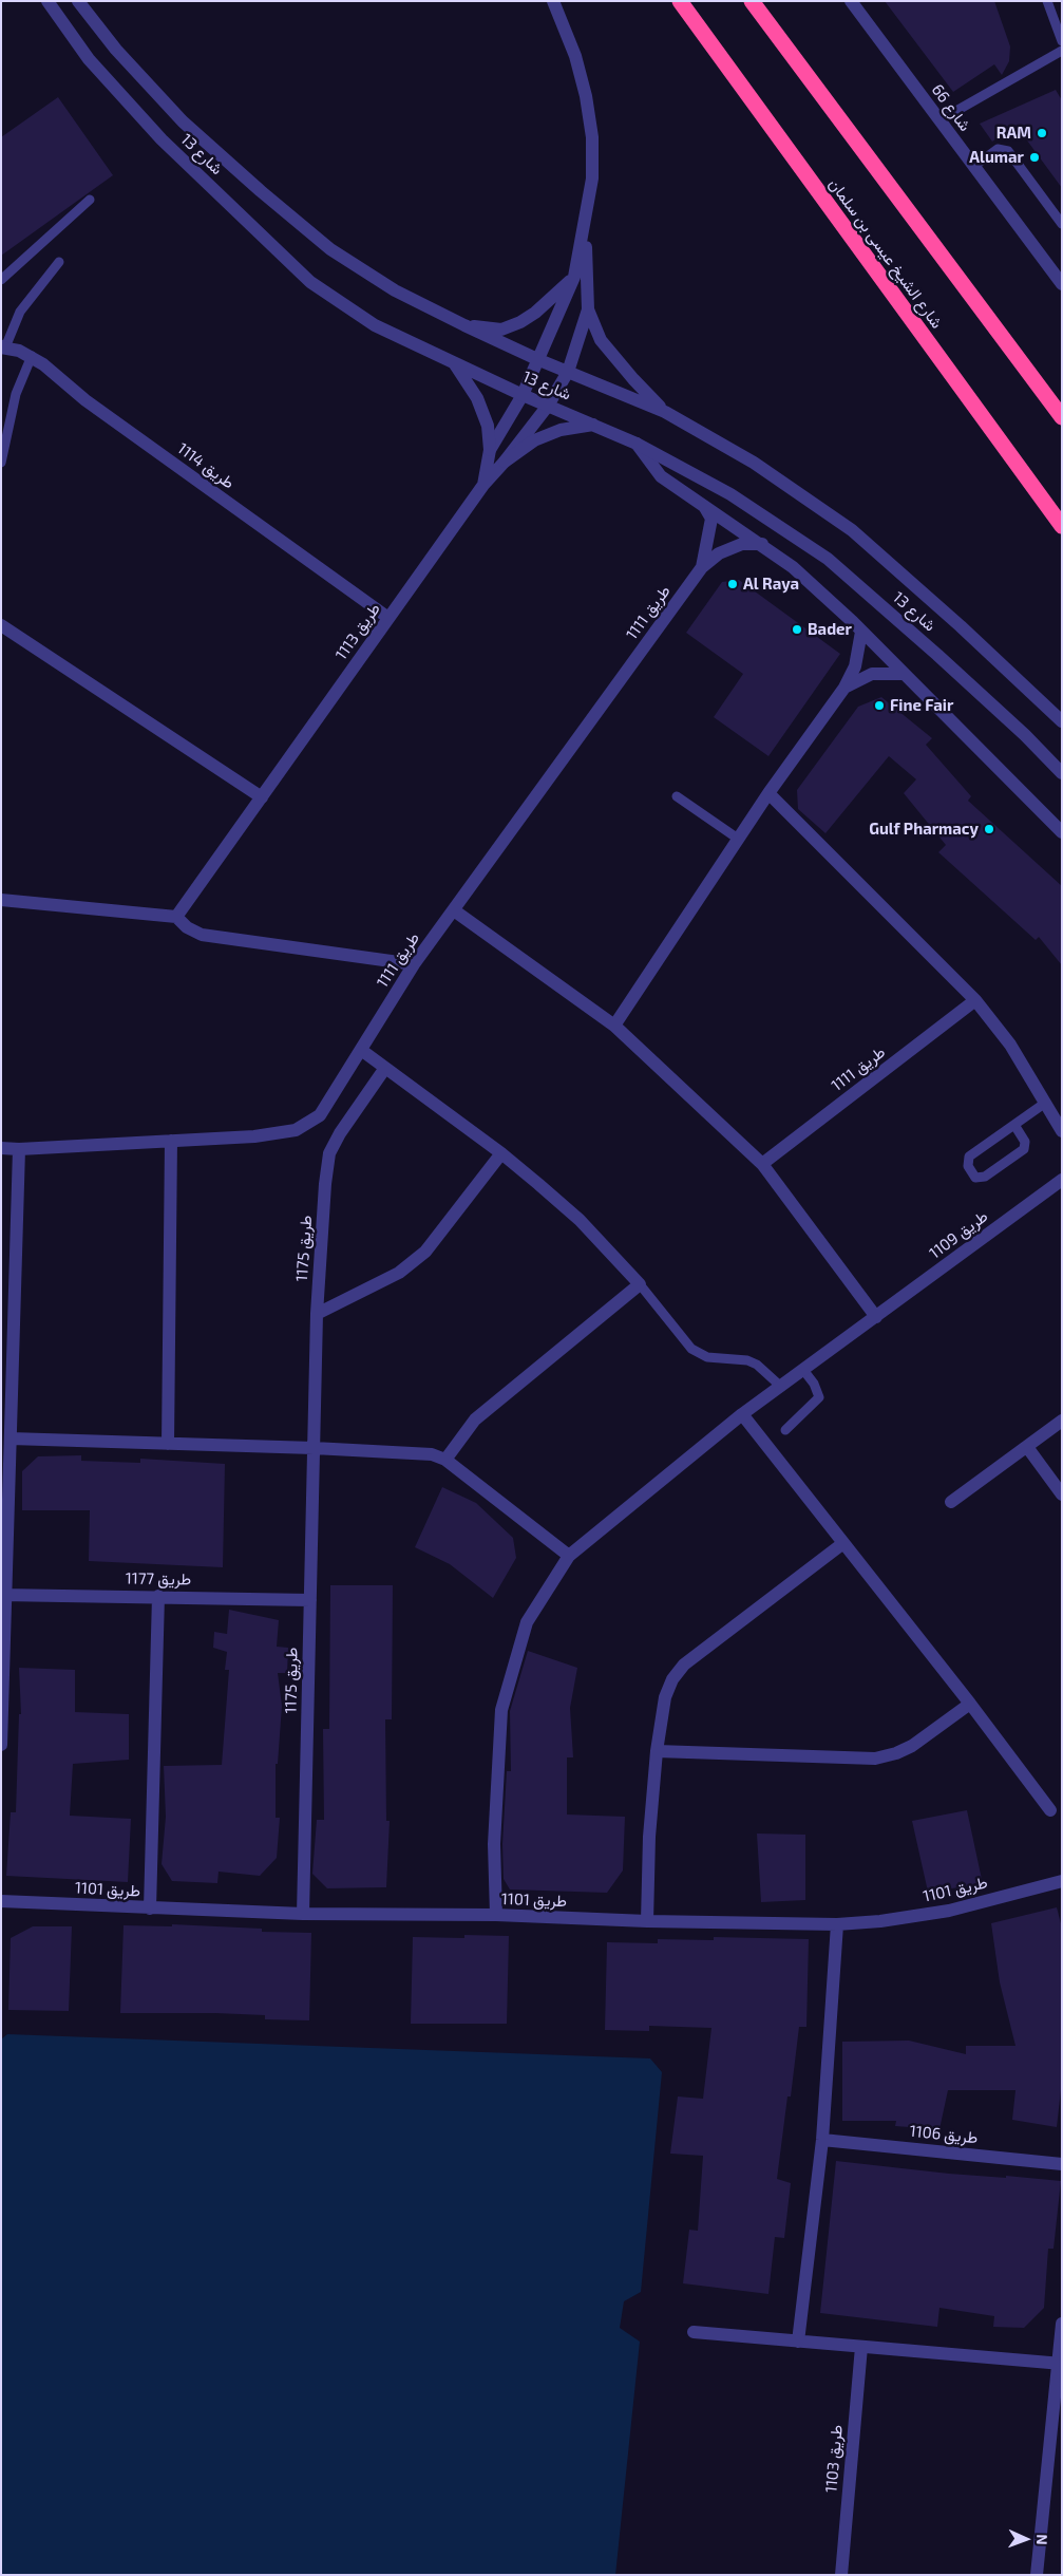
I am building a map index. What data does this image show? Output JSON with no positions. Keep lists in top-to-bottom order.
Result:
{
  "streets": {
    "highway": ["شارع الشيخ عيسى بن سلمان"],
    "street": [
      "شارع 66",
      "شارع 13",
      "طريق 1114",
      "طريق 1111",
      "طريق 1113",
      "طريق 1109",
      "طريق 1175",
      "طريق 1177",
      "طريق 1101",
      "طريق 1106",
      "طريق 1103"
    ]
  },
  "crossings": [
    ["شارع 13", "طريق 1113"],
    ["طريق 1114", "طريق 1113"],
    ["طريق 1109", "طريق 1101"],
    ["طريق 1175", "طريق 1177"],
    ["طريق 1175", "طريق 1101"]
  ],
  "places": [
    "RAM",
    "Alumar",
    "Al Raya",
    "Bader",
    "Fine Fair",
    "Gulf Pharmacy"
  ],
  "north": "right"
}
